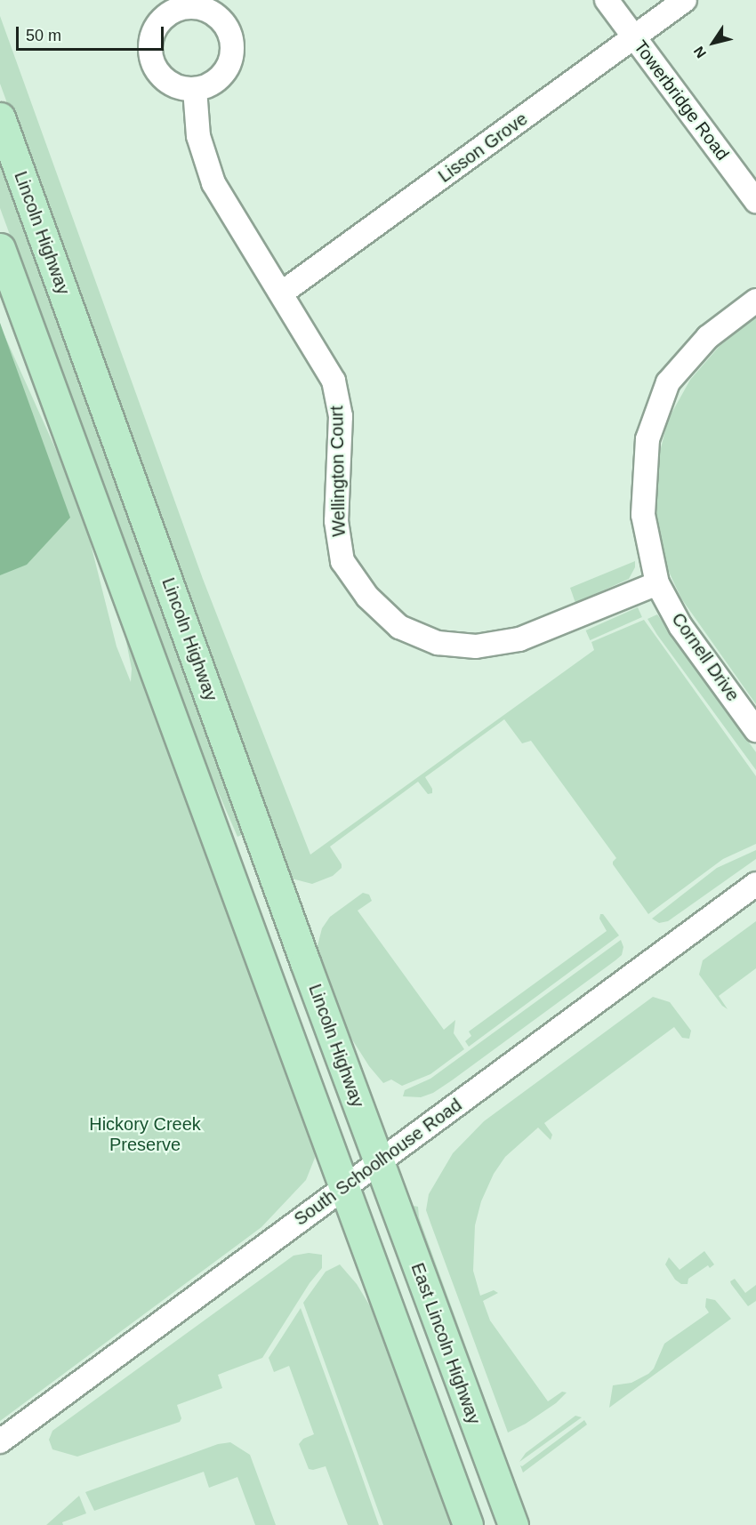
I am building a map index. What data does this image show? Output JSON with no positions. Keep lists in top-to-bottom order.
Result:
{
  "streets": {
    "main road": ["Lincoln Highway", "East Lincoln Highway"],
    "street": [
      "Towerbridge Road",
      "Lisson Grove",
      "Wellington Court",
      "Cornell Drive",
      "South Schoolhouse Road"
    ]
  },
  "crossings": [
    ["Towerbridge Road", "Lisson Grove"],
    ["Lisson Grove", "Wellington Court"],
    ["Lincoln Highway", "South Schoolhouse Road"],
    ["Lincoln Highway", "East Lincoln Highway"],
    ["Wellington Court", "Cornell Drive"],
    ["South Schoolhouse Road", "East Lincoln Highway"]
  ],
  "parks": ["Hickory Creek Preserve"],
  "scale_bar": "50 m",
  "north": "bottom left"
}
